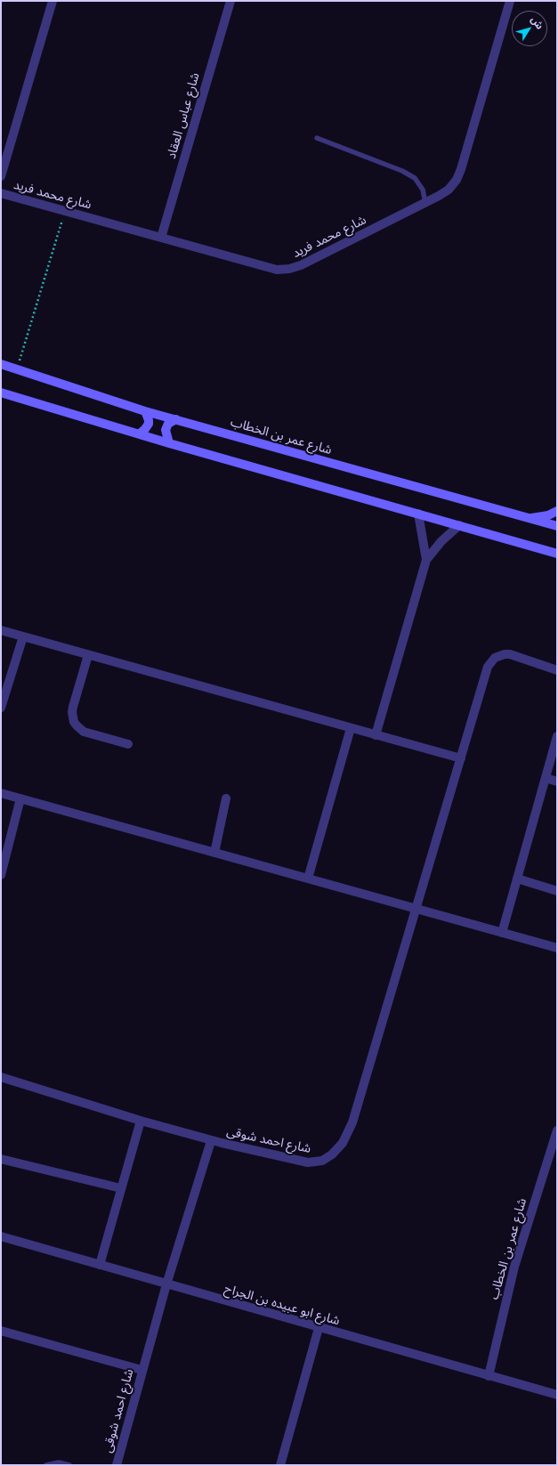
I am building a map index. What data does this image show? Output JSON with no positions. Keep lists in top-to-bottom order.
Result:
{
  "streets": {
    "street": [
      "شارع عباس العقاد",
      "شارع محمد فريد",
      "شارع عمر بن الخطاب",
      "شارع احمد شوقى",
      "شارع ابو عبيده بن الجراح"
    ]
  },
  "crossings": [
    ["شارع عباس العقاد", "شارع محمد فريد"],
    ["شارع عمر بن الخطاب", "شارع ابو عبيده بن الجراح"],
    ["شارع احمد شوقى", "شارع ابو عبيده بن الجراح"]
  ],
  "north": "top right"
}
